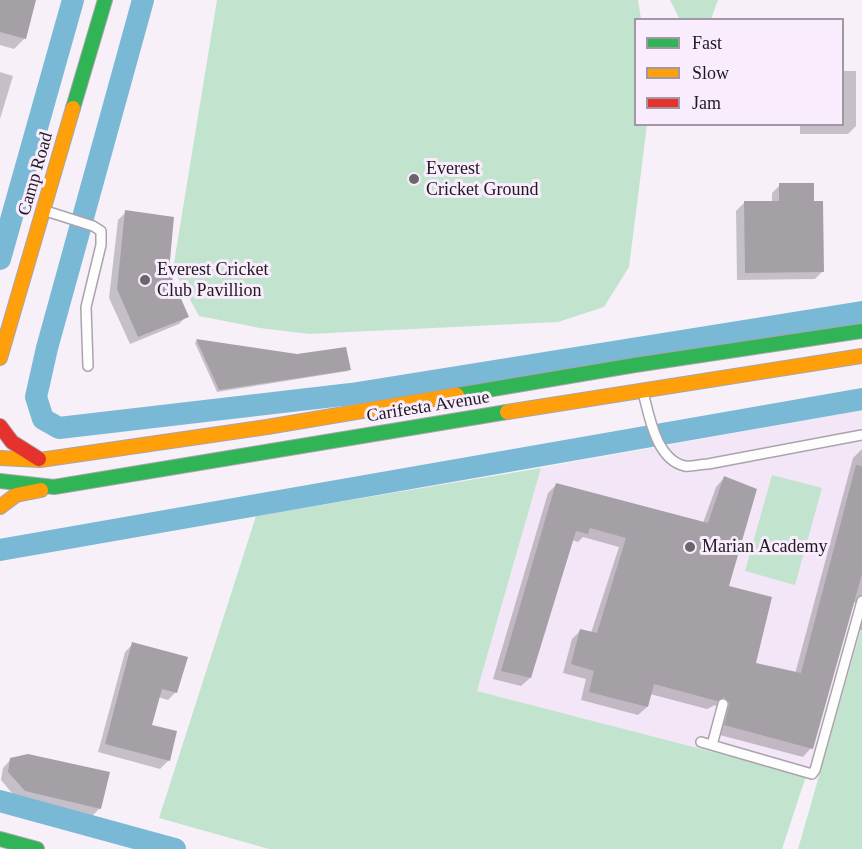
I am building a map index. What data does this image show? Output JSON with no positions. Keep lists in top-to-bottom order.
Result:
{
  "streets": {
    "main road": ["Camp Road", "Carifesta Avenue"]
  },
  "places": ["Everest Cricket Ground", "Everest Cricket Club Pavillion", "Marian Academy"],
  "legend": ["Fast", "Slow", "Jam"]
}
